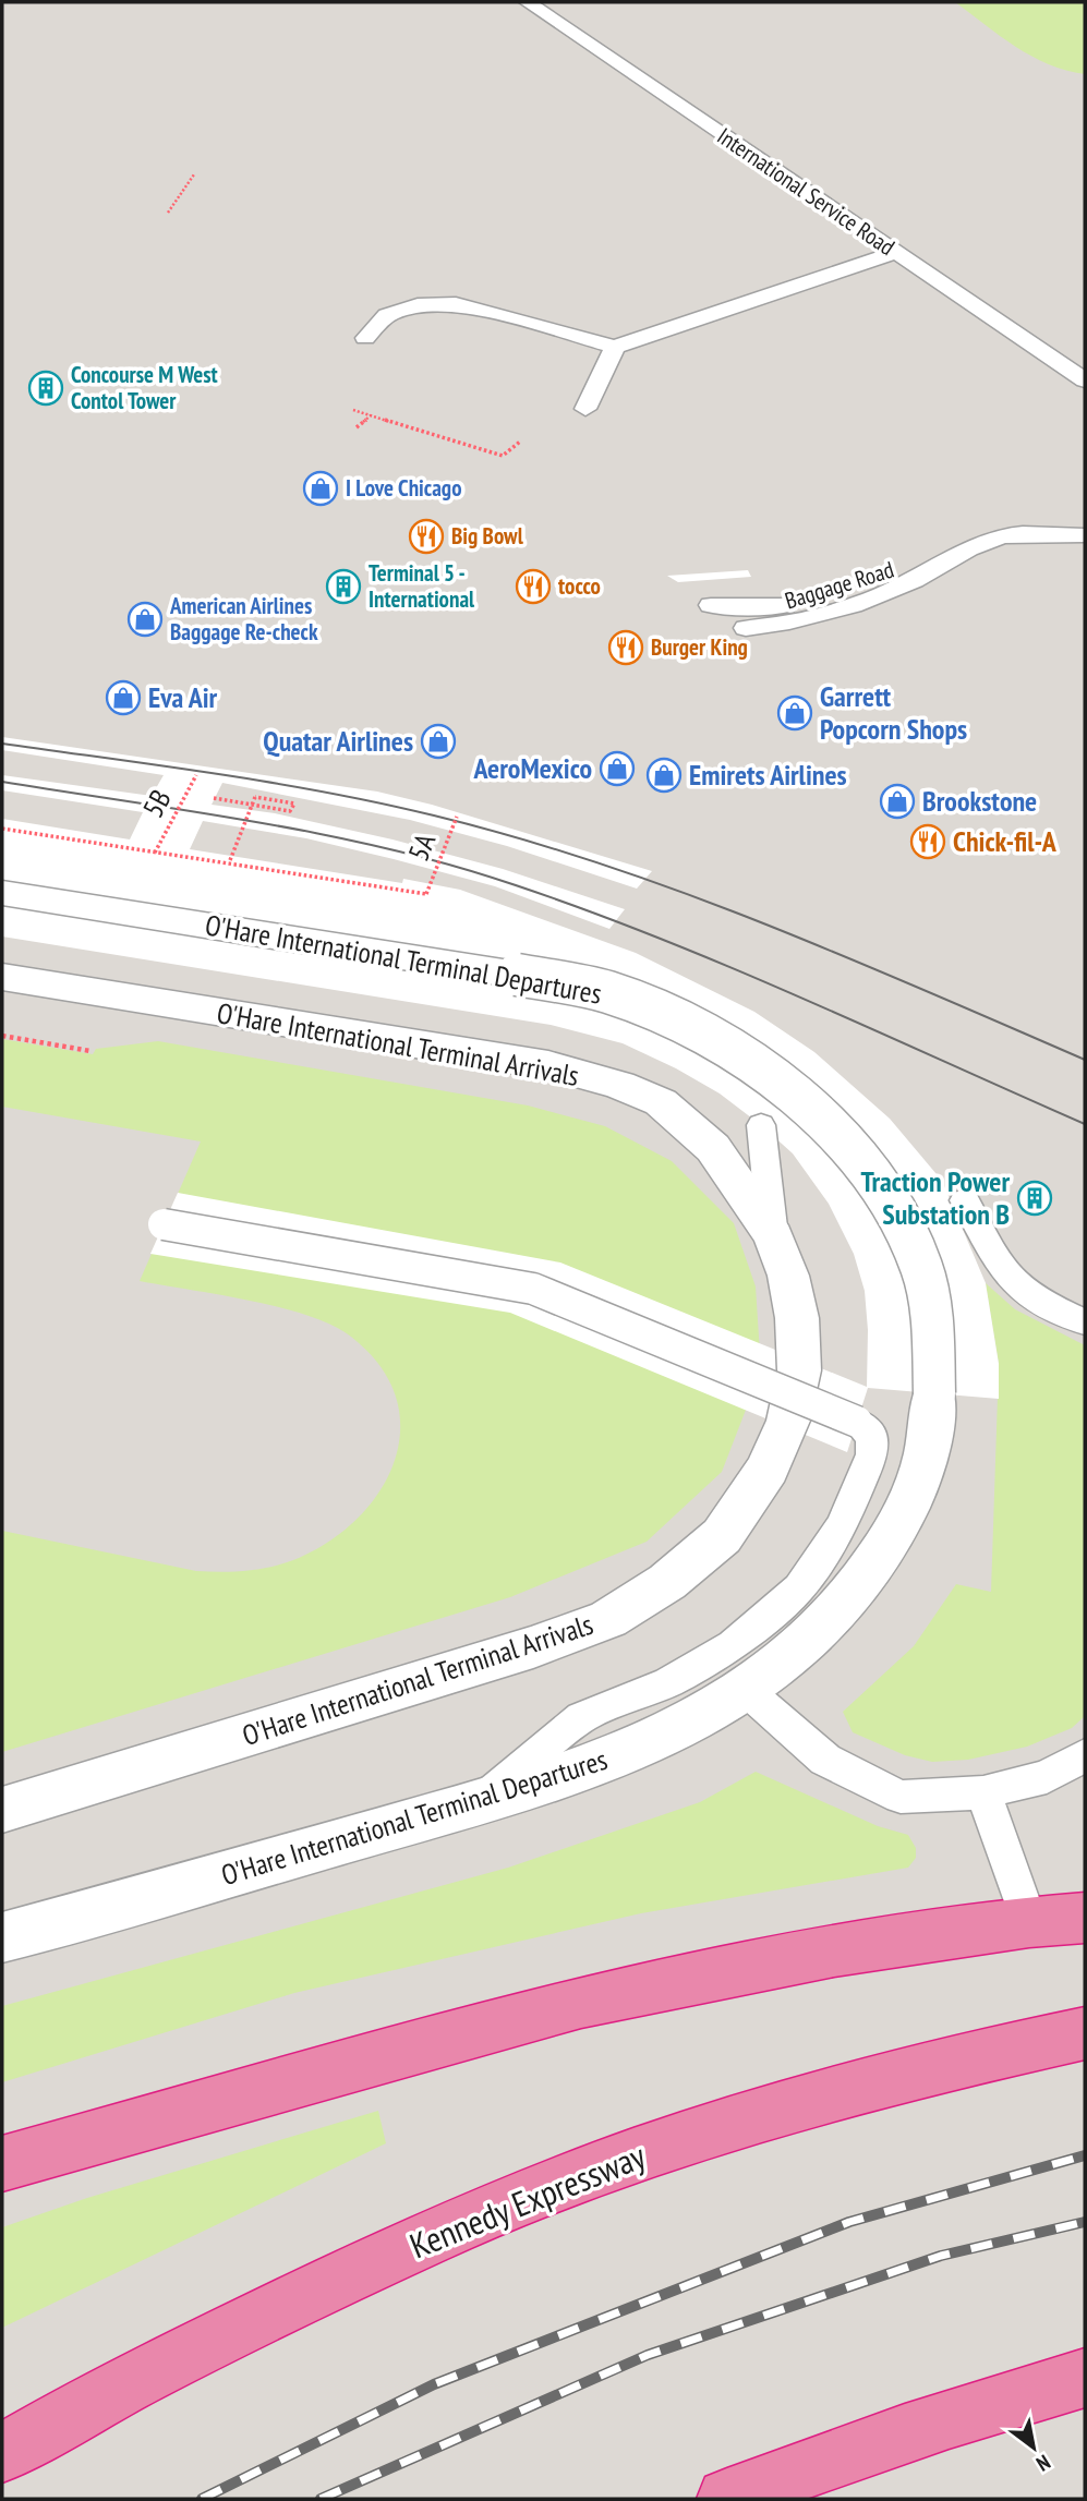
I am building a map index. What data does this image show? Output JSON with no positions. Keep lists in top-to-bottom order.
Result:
{
  "streets": {
    "highway": ["Kennedy Expressway"],
    "street": ["O'Hare International Terminal Departures", "O'Hare International Terminal Arrivals"],
    "lane": ["International Service Road", "Baggage Road"],
    "path": ["5B", "5A"]
  },
  "crossings": [
    ["5B", "5A"]
  ],
  "places": {
    "building": ["Concourse M West Contol Tower", "Terminal 5 - International", "Traction Power Substation B"],
    "shop": [
      "I Love Chicago",
      "American Airlines Baggage Re-check",
      "Eva Air",
      "Garrett Popcorn Shops",
      "Quatar Airlines",
      "AeroMexico",
      "Emirets Airlines",
      "Brookstone"
    ],
    "restaurant": [
      "Big Bowl",
      "tocco",
      "Burger King",
      "Chick-fil-A"
    ]
  },
  "north": "bottom right"
}
